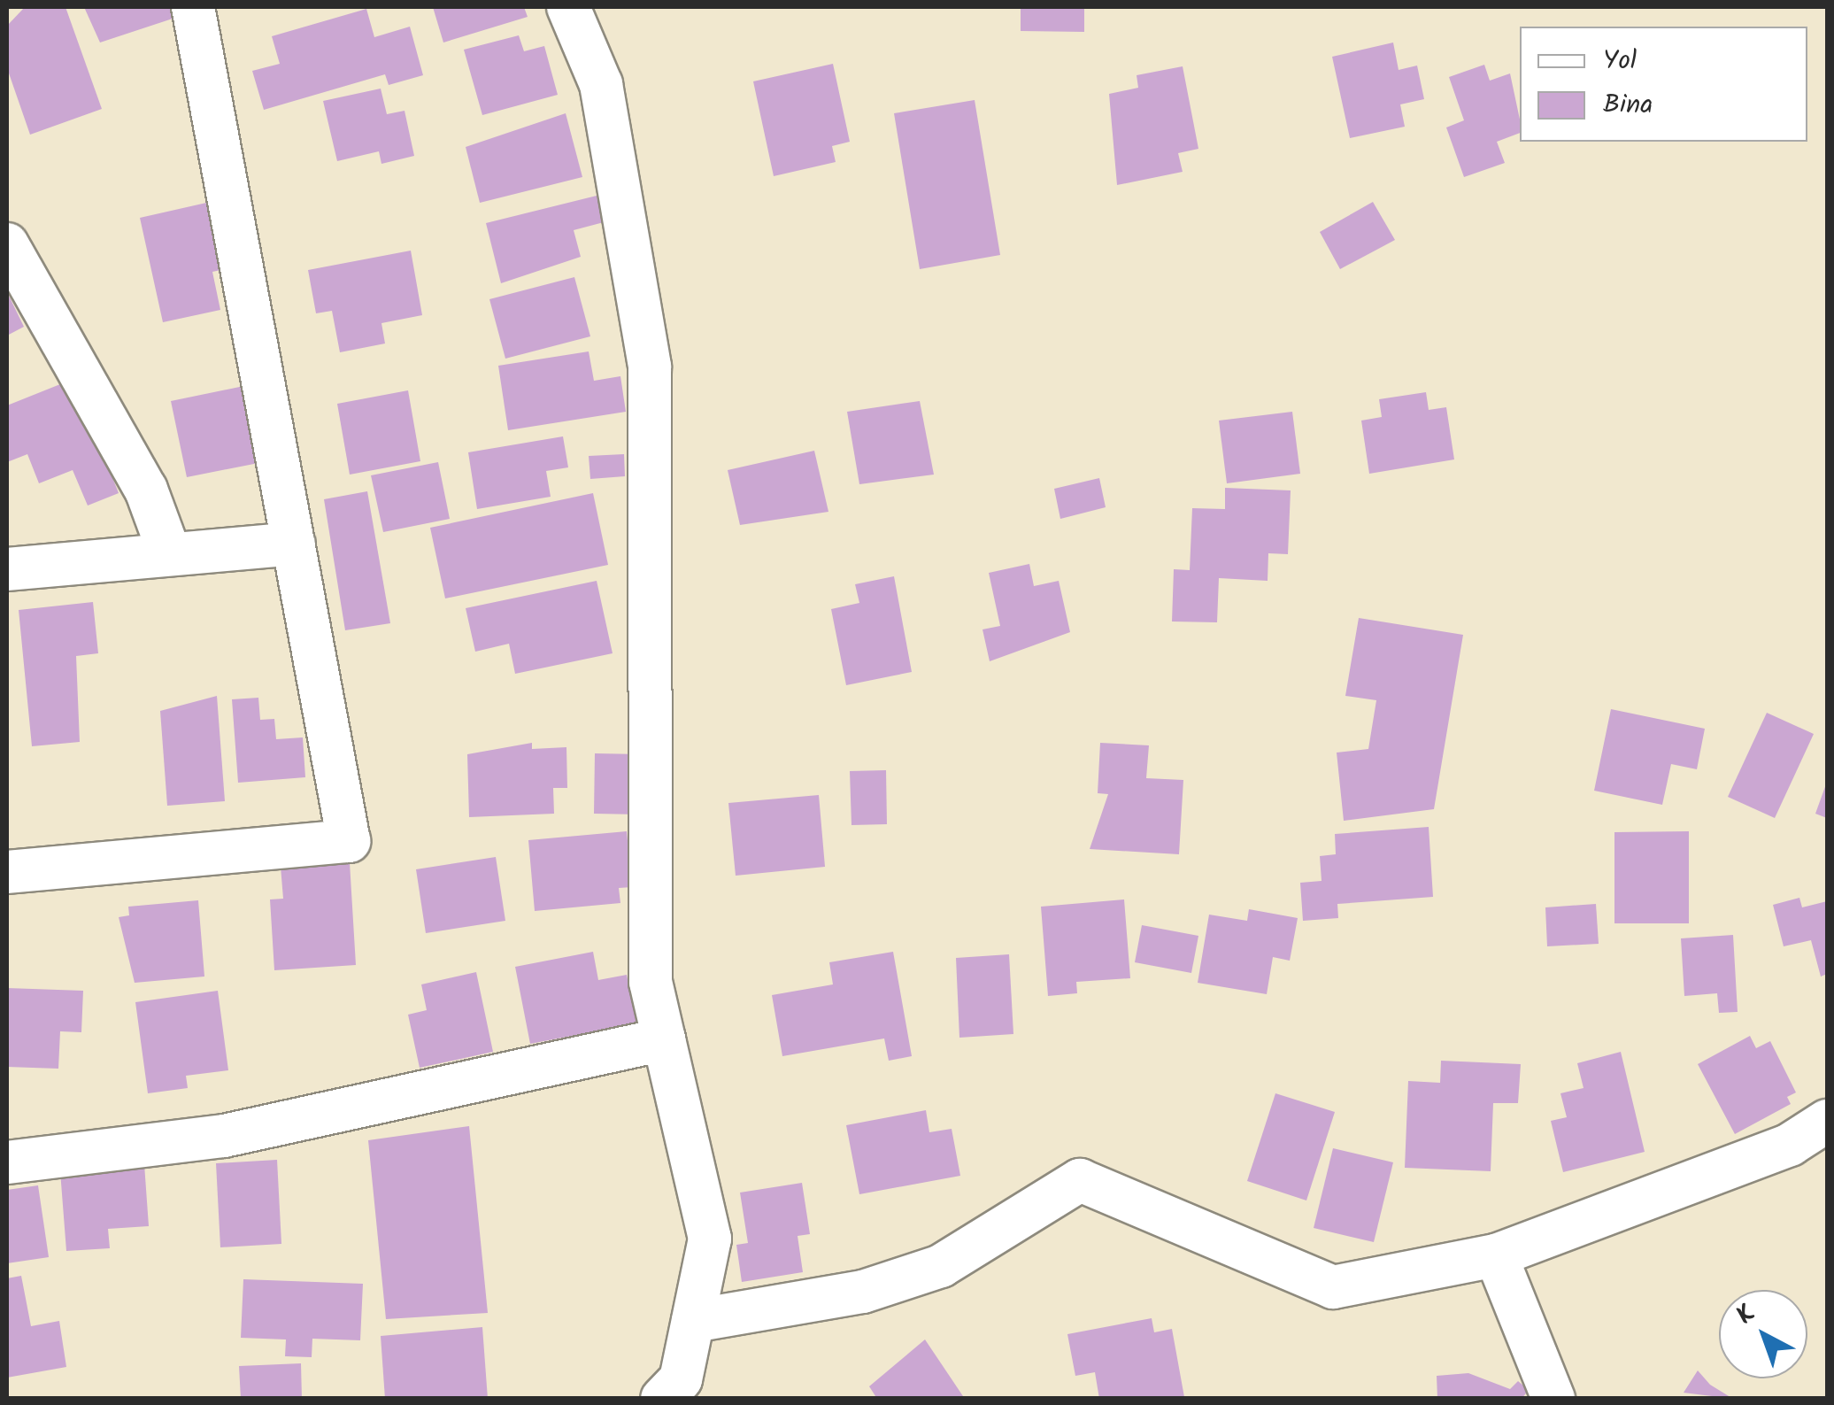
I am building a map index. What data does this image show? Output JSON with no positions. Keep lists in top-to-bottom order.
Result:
{
  "legend": ["Yol", "Bina"],
  "north": "top left"
}
